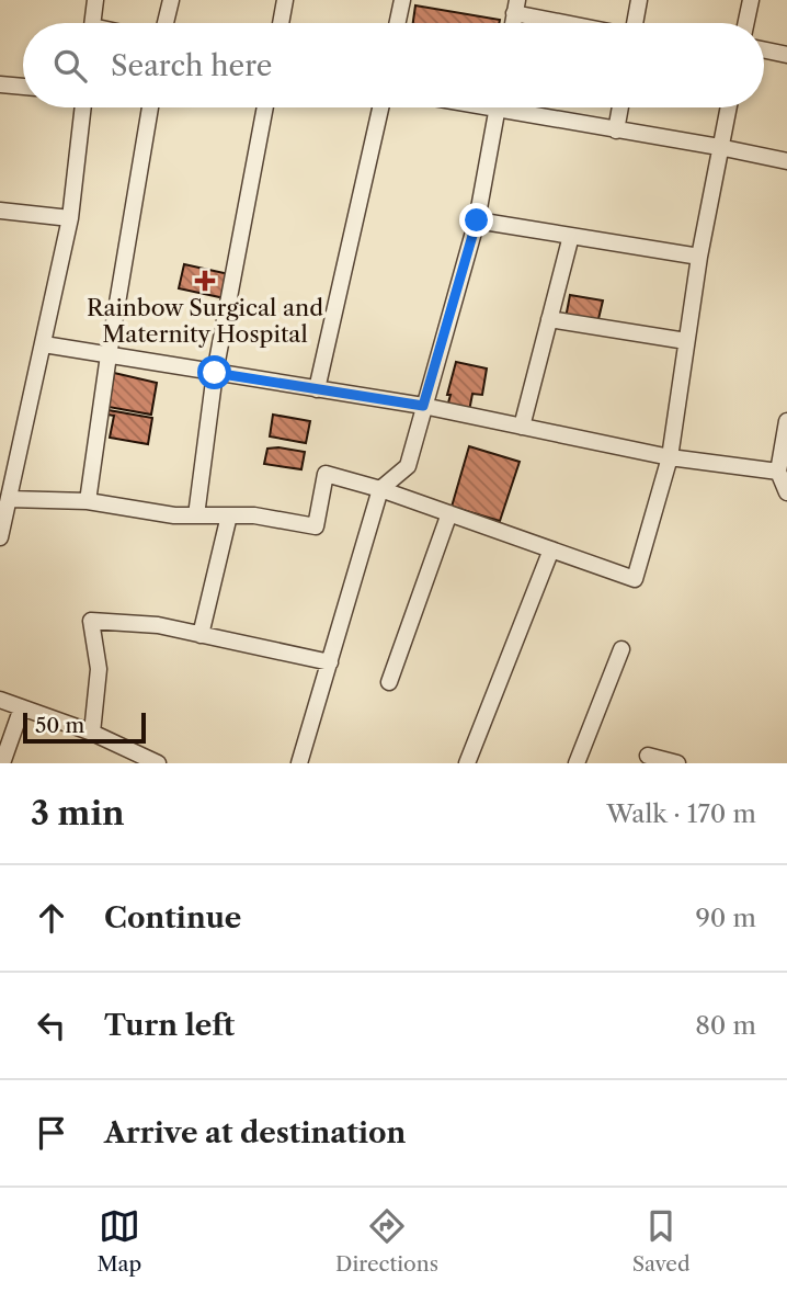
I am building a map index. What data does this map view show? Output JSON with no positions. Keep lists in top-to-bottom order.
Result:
{
  "places": {
    "health": ["Rainbow Surgical and Maternity Hospital"]
  },
  "scale_bar": "50 m",
  "page": {
    "search": "Search here",
    "scale": "50 m",
    "heading": ["3 min", "Walk · 170 m"],
    "list": [
      ["Continue", "90 m"],
      ["Turn left", "80 m"],
      "Arrive at destination"
    ],
    "nav": ["Map", "Directions", "Saved"]
  }
}
